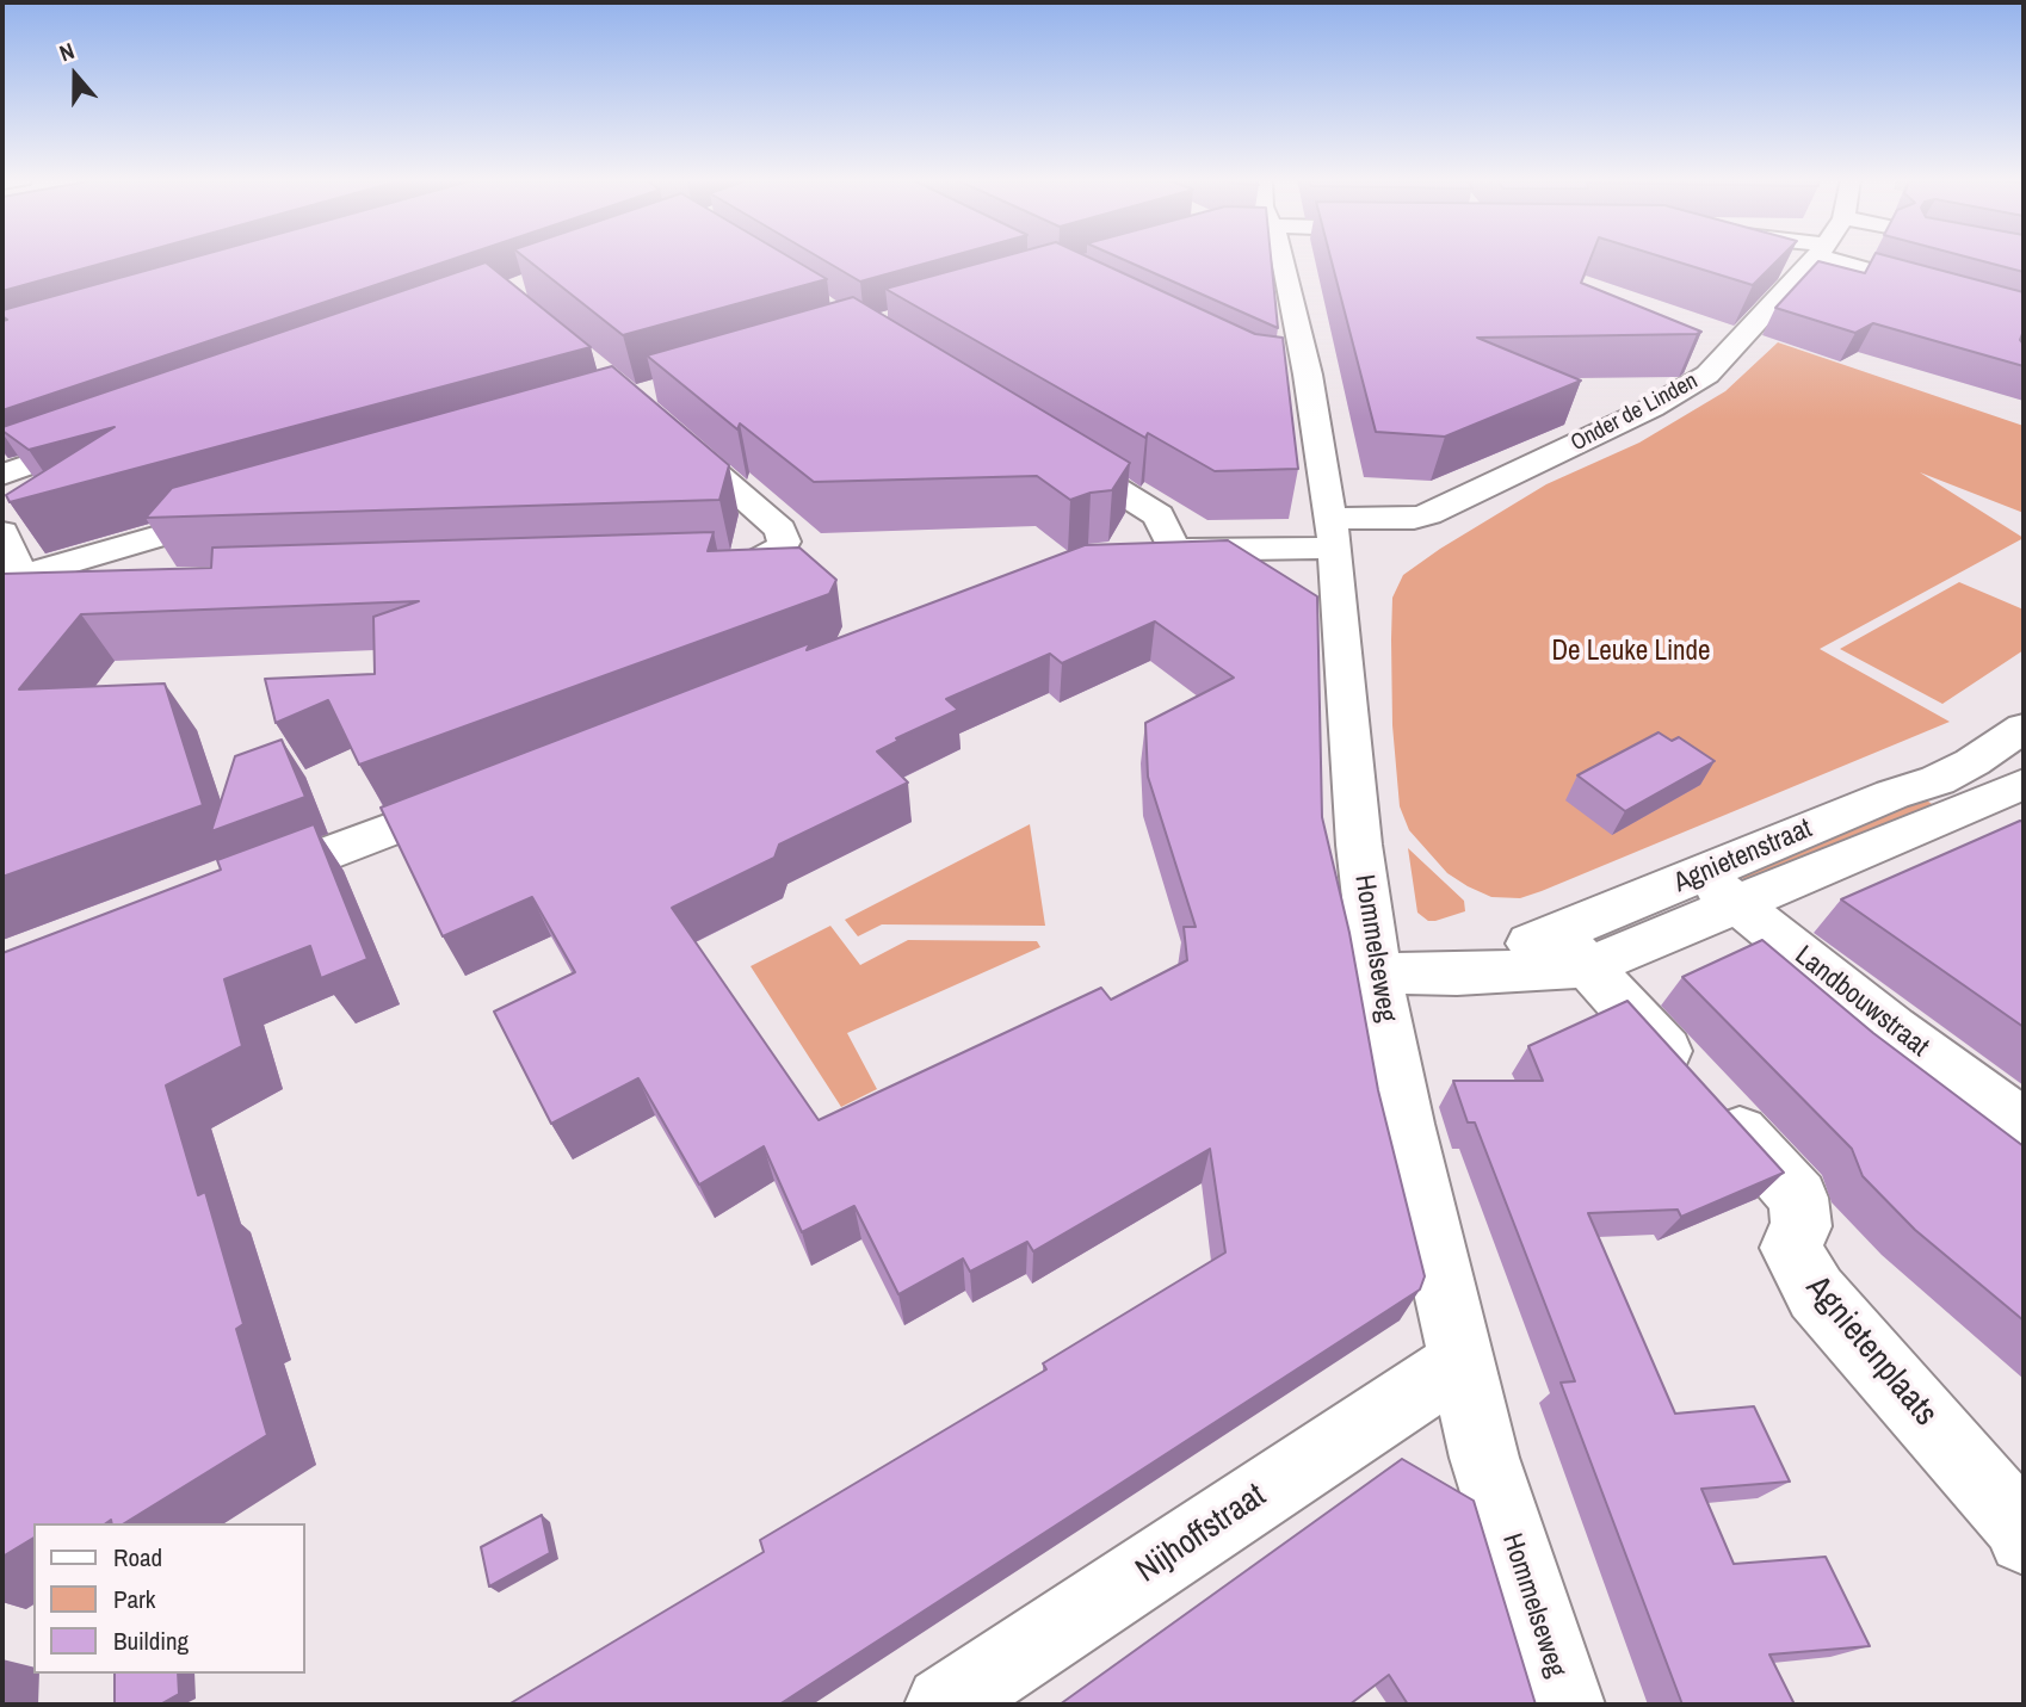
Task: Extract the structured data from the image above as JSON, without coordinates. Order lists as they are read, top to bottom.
{
  "streets": {
    "street": [
      "Onder de Linden",
      "Agnietenstraat",
      "Hommelseweg",
      "Landbouwstraat",
      "Agnietenplaats",
      "Nijhoffstraat"
    ]
  },
  "crossings": [
    ["Onder de Linden", "Hommelseweg"],
    ["Agnietenstraat", "Hommelseweg"],
    ["Agnietenstraat", "Landbouwstraat"],
    ["Agnietenstraat", "Agnietenplaats"],
    ["Hommelseweg", "Nijhoffstraat"]
  ],
  "parks": ["De Leuke Linde"],
  "legend": ["Road", "Park", "Building"],
  "north": "top"
}
